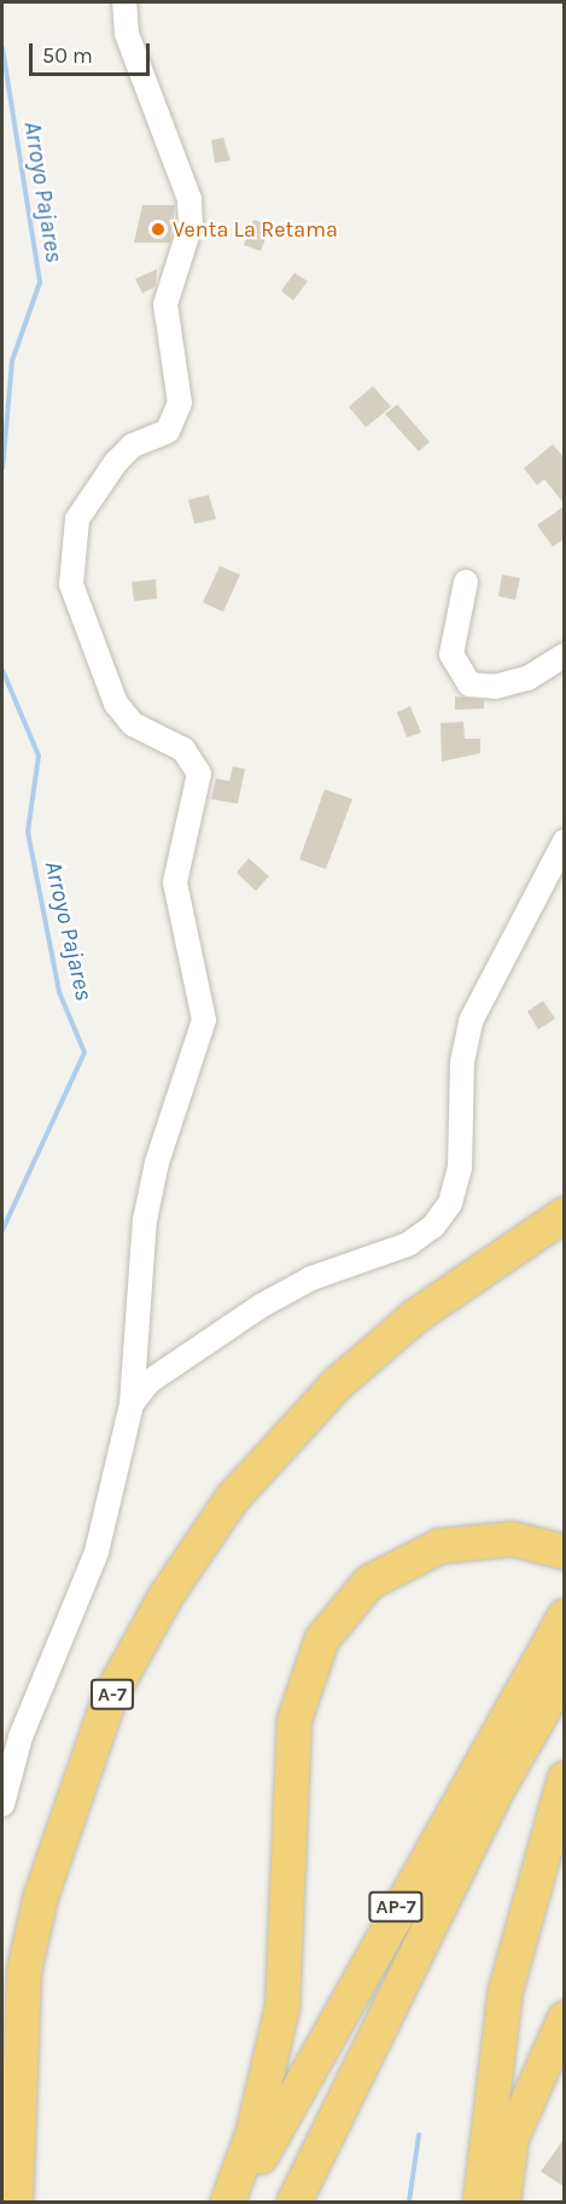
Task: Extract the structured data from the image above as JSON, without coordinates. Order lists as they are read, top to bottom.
{
  "streets": {
    "highway": ["A-7", "AP-7"]
  },
  "water": ["Arroyo Pajares"],
  "places": ["Venta La Retama"],
  "scale_bar": "50 m"
}
